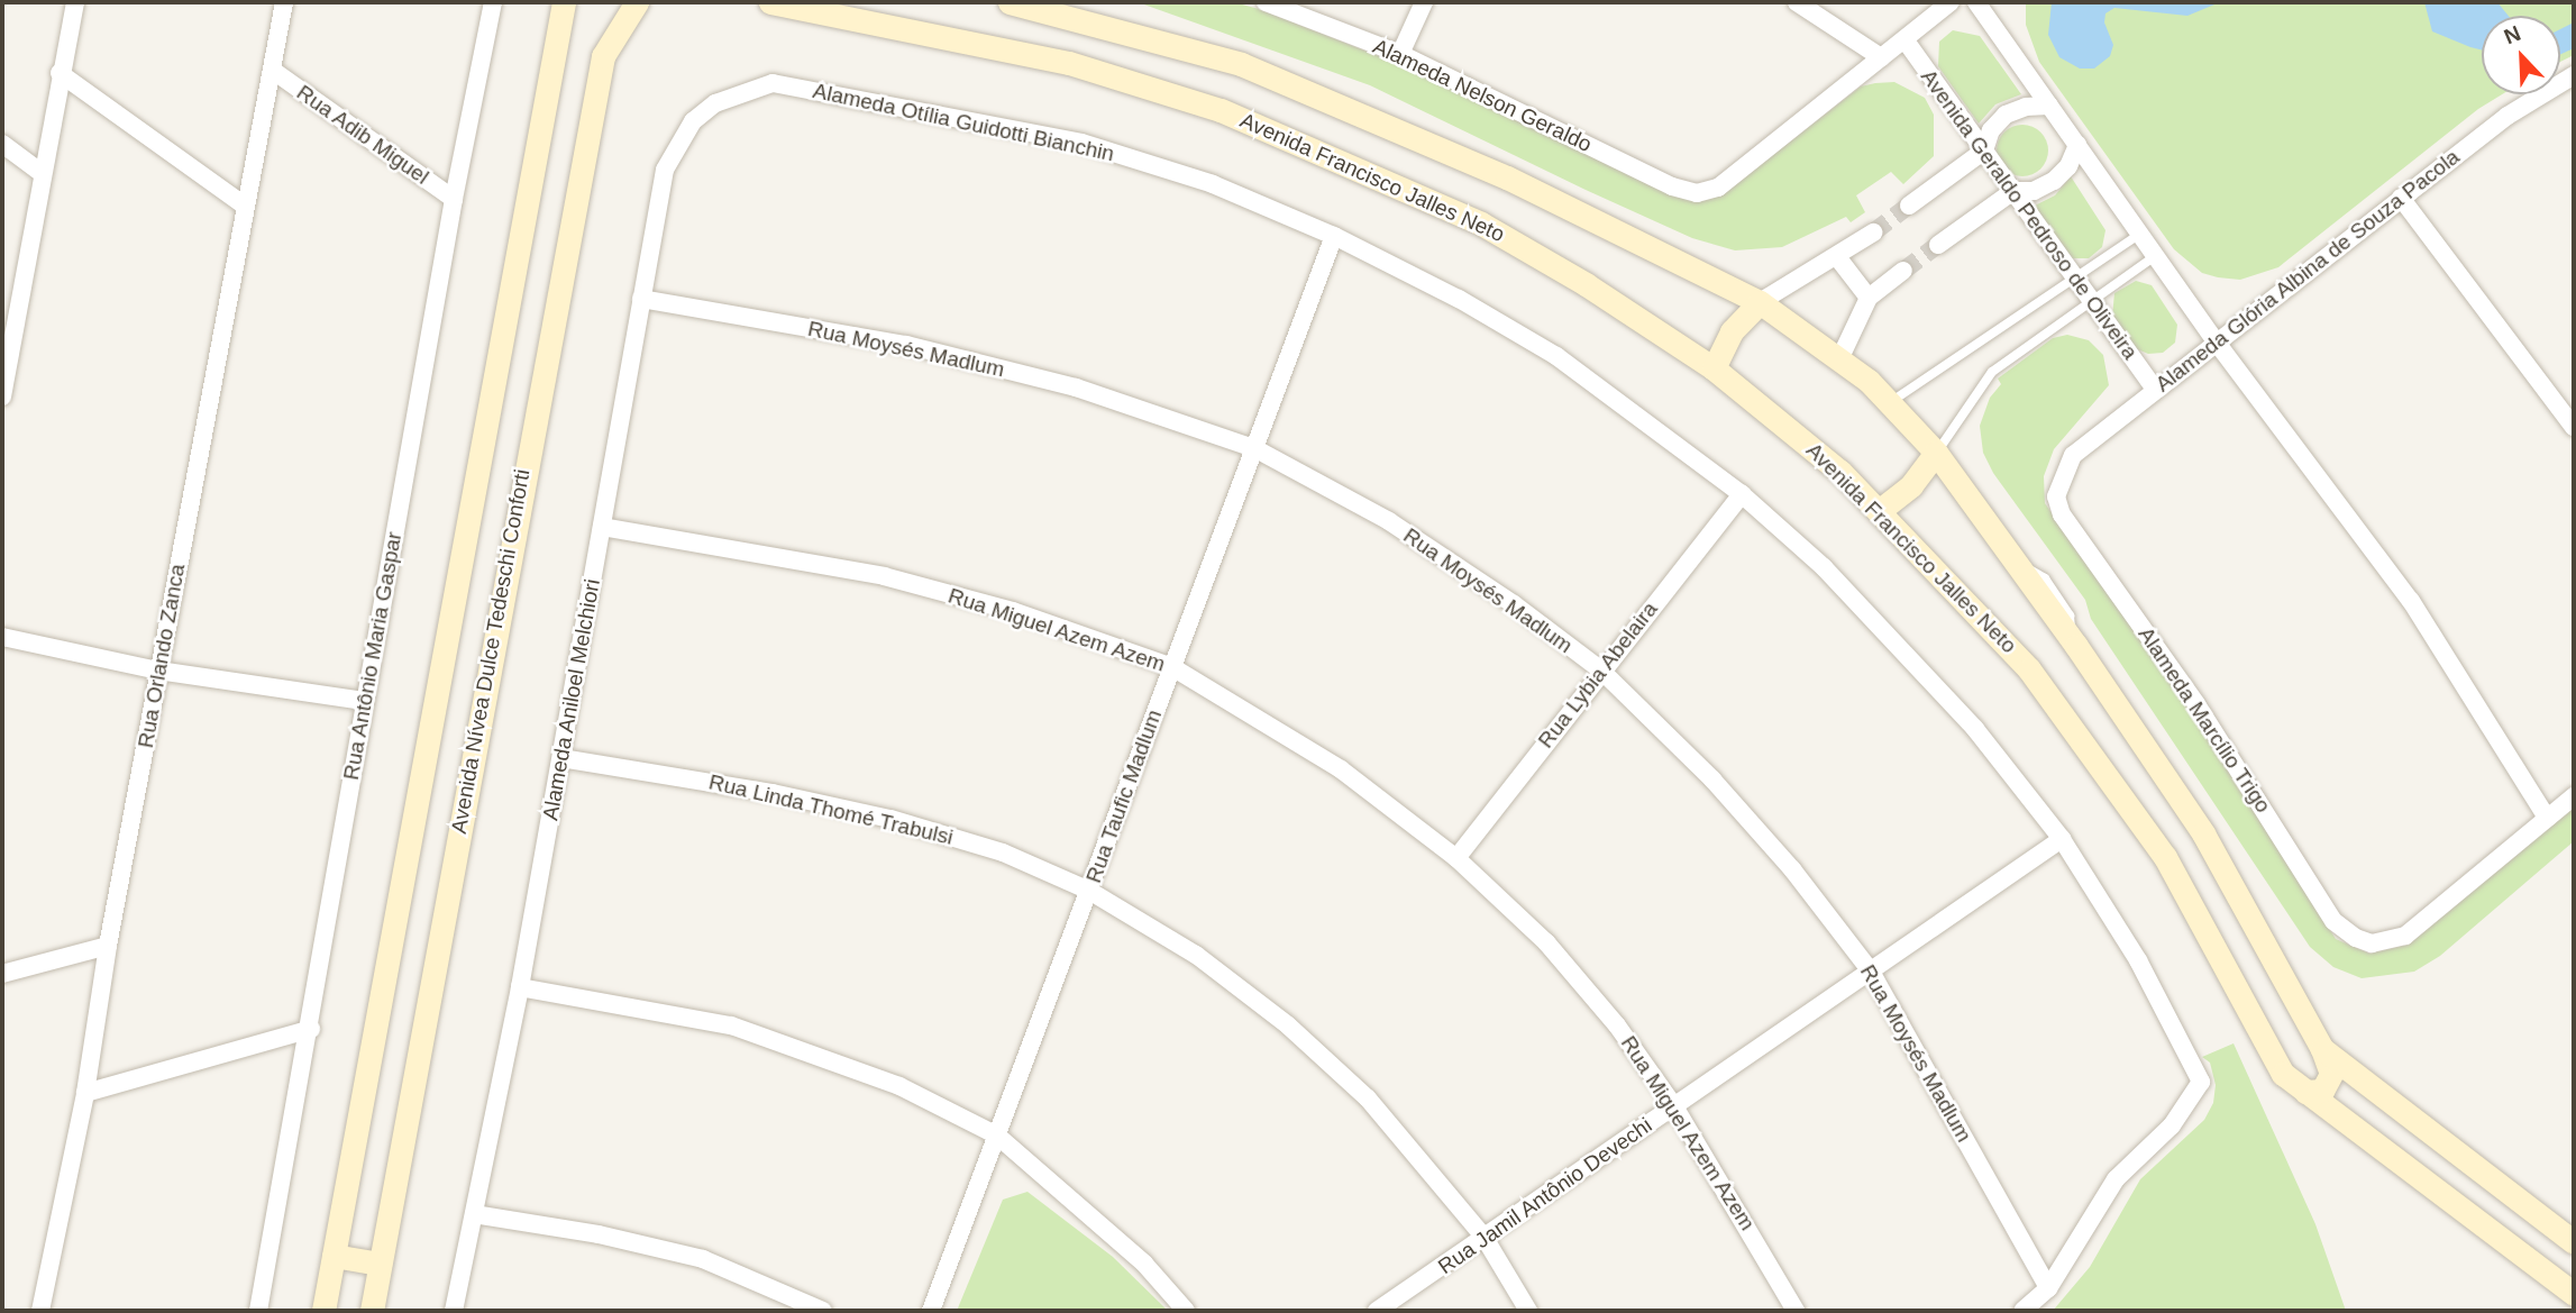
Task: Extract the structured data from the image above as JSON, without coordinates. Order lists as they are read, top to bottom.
{
  "streets": {
    "street": [
      "Alameda Nelson Geraldo",
      "Alameda Otília Guidotti Bianchin",
      "Rua Adib Miguel",
      "Avenida Francisco Jalles Neto",
      "Avenida Geraldo Pedroso de Oliveira",
      "Alameda Glória Albina de Souza Pacola",
      "Rua Moysés Madlum",
      "Rua Miguel Azem Azem",
      "Avenida Nívea Dulce Tedeschi Conforti",
      "Rua Orlando Zanca",
      "Rua Antônio Maria Gaspar",
      "Rua Lybia Abelaira",
      "Alameda Aniloel Melchiori",
      "Alameda Marcílio Trigo",
      "Rua Taufic Madlum",
      "Rua Linda Thomé Trabulsi",
      "Rua Jamil Antônio Devechi"
    ]
  },
  "crossings": [
    ["Alameda Otília Guidotti Bianchin", "Rua Moysés Madlum"],
    ["Alameda Otília Guidotti Bianchin", "Rua Lybia Abelaira"],
    ["Alameda Otília Guidotti Bianchin", "Alameda Aniloel Melchiori"],
    ["Alameda Otília Guidotti Bianchin", "Rua Taufic Madlum"],
    ["Alameda Otília Guidotti Bianchin", "Rua Jamil Antônio Devechi"],
    ["Rua Adib Miguel", "Rua Orlando Zanca"],
    ["Rua Adib Miguel", "Rua Antônio Maria Gaspar"],
    ["Avenida Geraldo Pedroso de Oliveira", "Alameda Glória Albina de Souza Pacola"],
    ["Alameda Glória Albina de Souza Pacola", "Alameda Marcílio Trigo"],
    ["Rua Moysés Madlum", "Rua Lybia Abelaira"],
    ["Rua Moysés Madlum", "Alameda Aniloel Melchiori"],
    ["Rua Moysés Madlum", "Rua Taufic Madlum"],
    ["Rua Moysés Madlum", "Rua Jamil Antônio Devechi"],
    ["Rua Miguel Azem Azem", "Rua Lybia Abelaira"],
    ["Rua Miguel Azem Azem", "Alameda Aniloel Melchiori"],
    ["Rua Miguel Azem Azem", "Rua Taufic Madlum"],
    ["Rua Miguel Azem Azem", "Rua Jamil Antônio Devechi"],
    ["Alameda Aniloel Melchiori", "Rua Linda Thomé Trabulsi"],
    ["Rua Taufic Madlum", "Rua Linda Thomé Trabulsi"],
    ["Rua Linda Thomé Trabulsi", "Rua Jamil Antônio Devechi"]
  ],
  "north": "top left"
}
